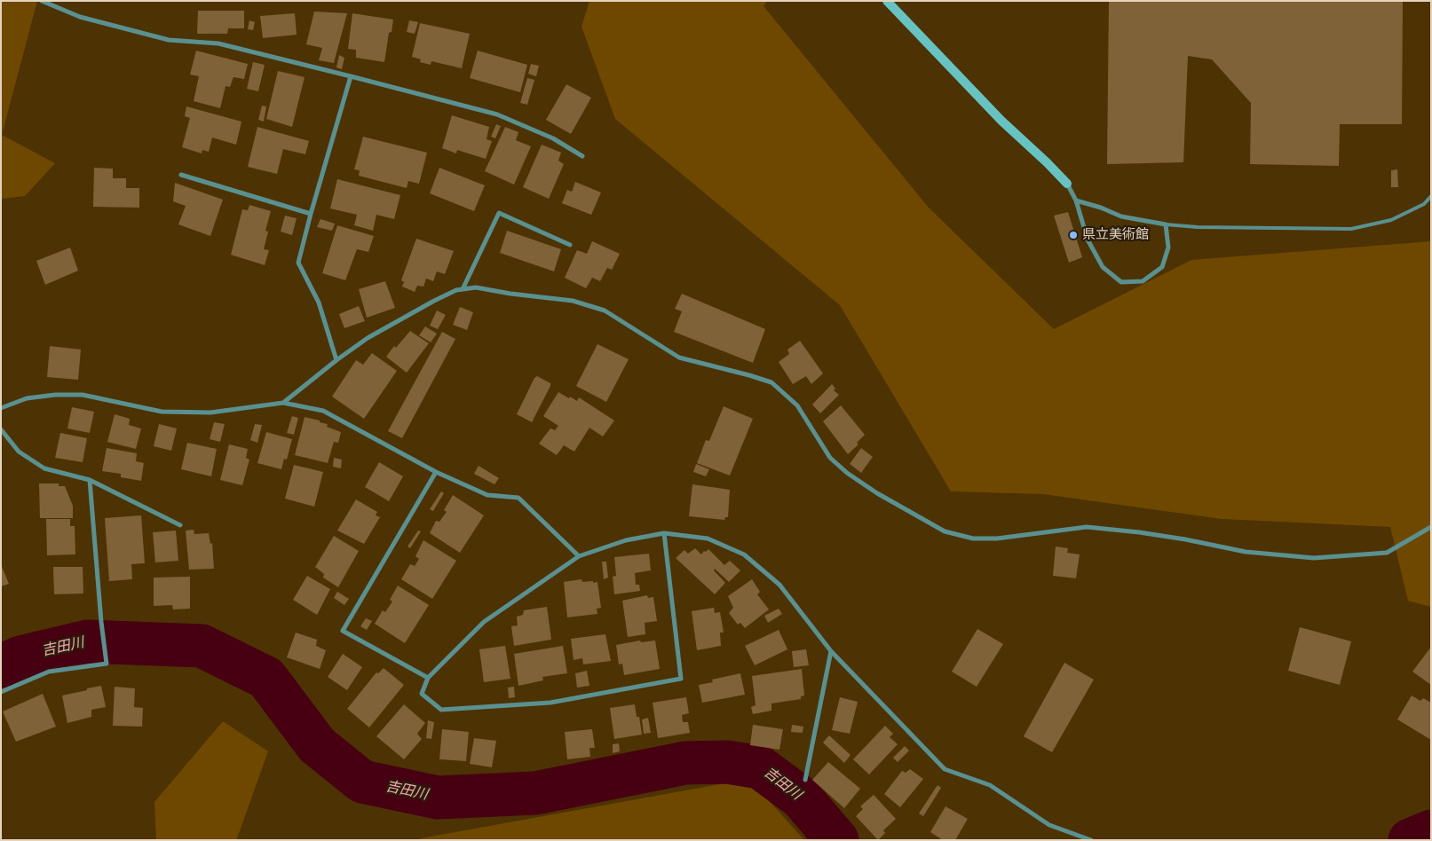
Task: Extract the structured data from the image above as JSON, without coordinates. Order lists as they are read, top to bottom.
{
  "water": ["吉田川"],
  "places": ["県立美術館"]
}
